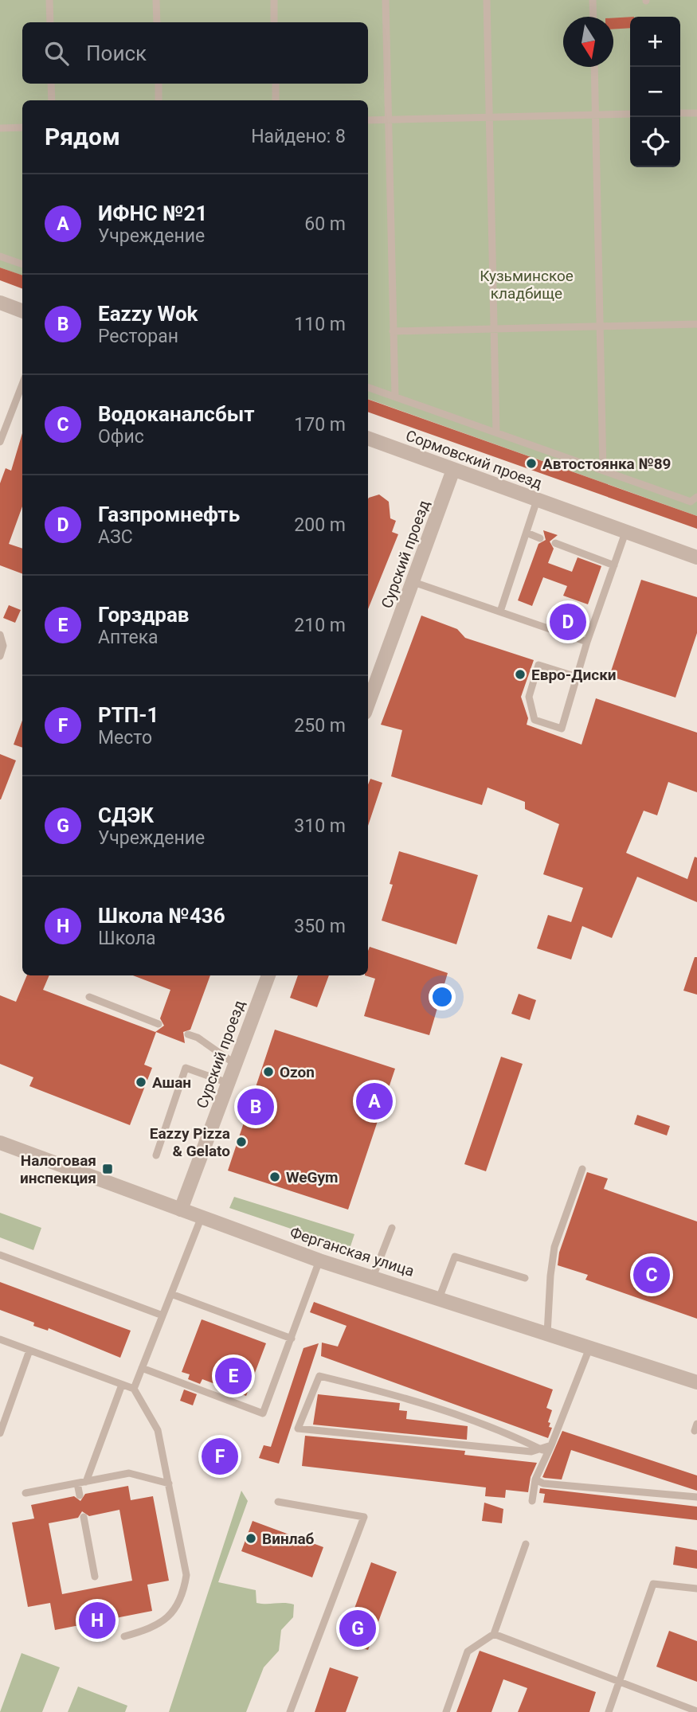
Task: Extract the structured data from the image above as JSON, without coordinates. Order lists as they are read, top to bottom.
{
  "streets": {
    "street": ["Сормовский проезд", "Сурский проезд", "Ферганская улица"]
  },
  "crossings": [
    ["Сормовский проезд", "Сурский проезд"],
    ["Сурский проезд", "Ферганская улица"]
  ],
  "parks": ["Кузьминское кладбище"],
  "places": {
    "other": [
      "Автостоянка №89",
      "Евро-Диски",
      "Ozon",
      "Ашан",
      "Eazzy Pizza & Gelato",
      "WeGym",
      "Винлаб"
    ],
    "transit": ["Налоговая инспекция"]
  },
  "north": "bottom",
  "page": {
    "map_buttons": ["+", "−"],
    "search": "Поиск",
    "heading": ["Рядом", "Найдено: 8"],
    "list": [
      {
        "mark": "A",
        "name": "ИФНС №21",
        "note": "Учреждение",
        "value": "60 m"
      },
      {
        "mark": "B",
        "name": "Eazzy Wok",
        "note": "Ресторан",
        "value": "110 m"
      },
      {
        "mark": "C",
        "name": "Водоканалсбыт",
        "note": "Офис",
        "value": "170 m"
      },
      {
        "mark": "D",
        "name": "Газпромнефть",
        "note": "АЗС",
        "value": "200 m"
      },
      {
        "mark": "E",
        "name": "Горздрав",
        "note": "Аптека",
        "value": "210 m"
      },
      {
        "mark": "F",
        "name": "РТП-1",
        "note": "Место",
        "value": "250 m"
      },
      {
        "mark": "G",
        "name": "СДЭК",
        "note": "Учреждение",
        "value": "310 m"
      },
      {
        "mark": "H",
        "name": "Школа №436",
        "note": "Школа",
        "value": "350 m"
      }
    ],
    "pins": [
      "D",
      "A",
      "B",
      "C",
      "E",
      "F",
      "H",
      "G"
    ]
  }
}
